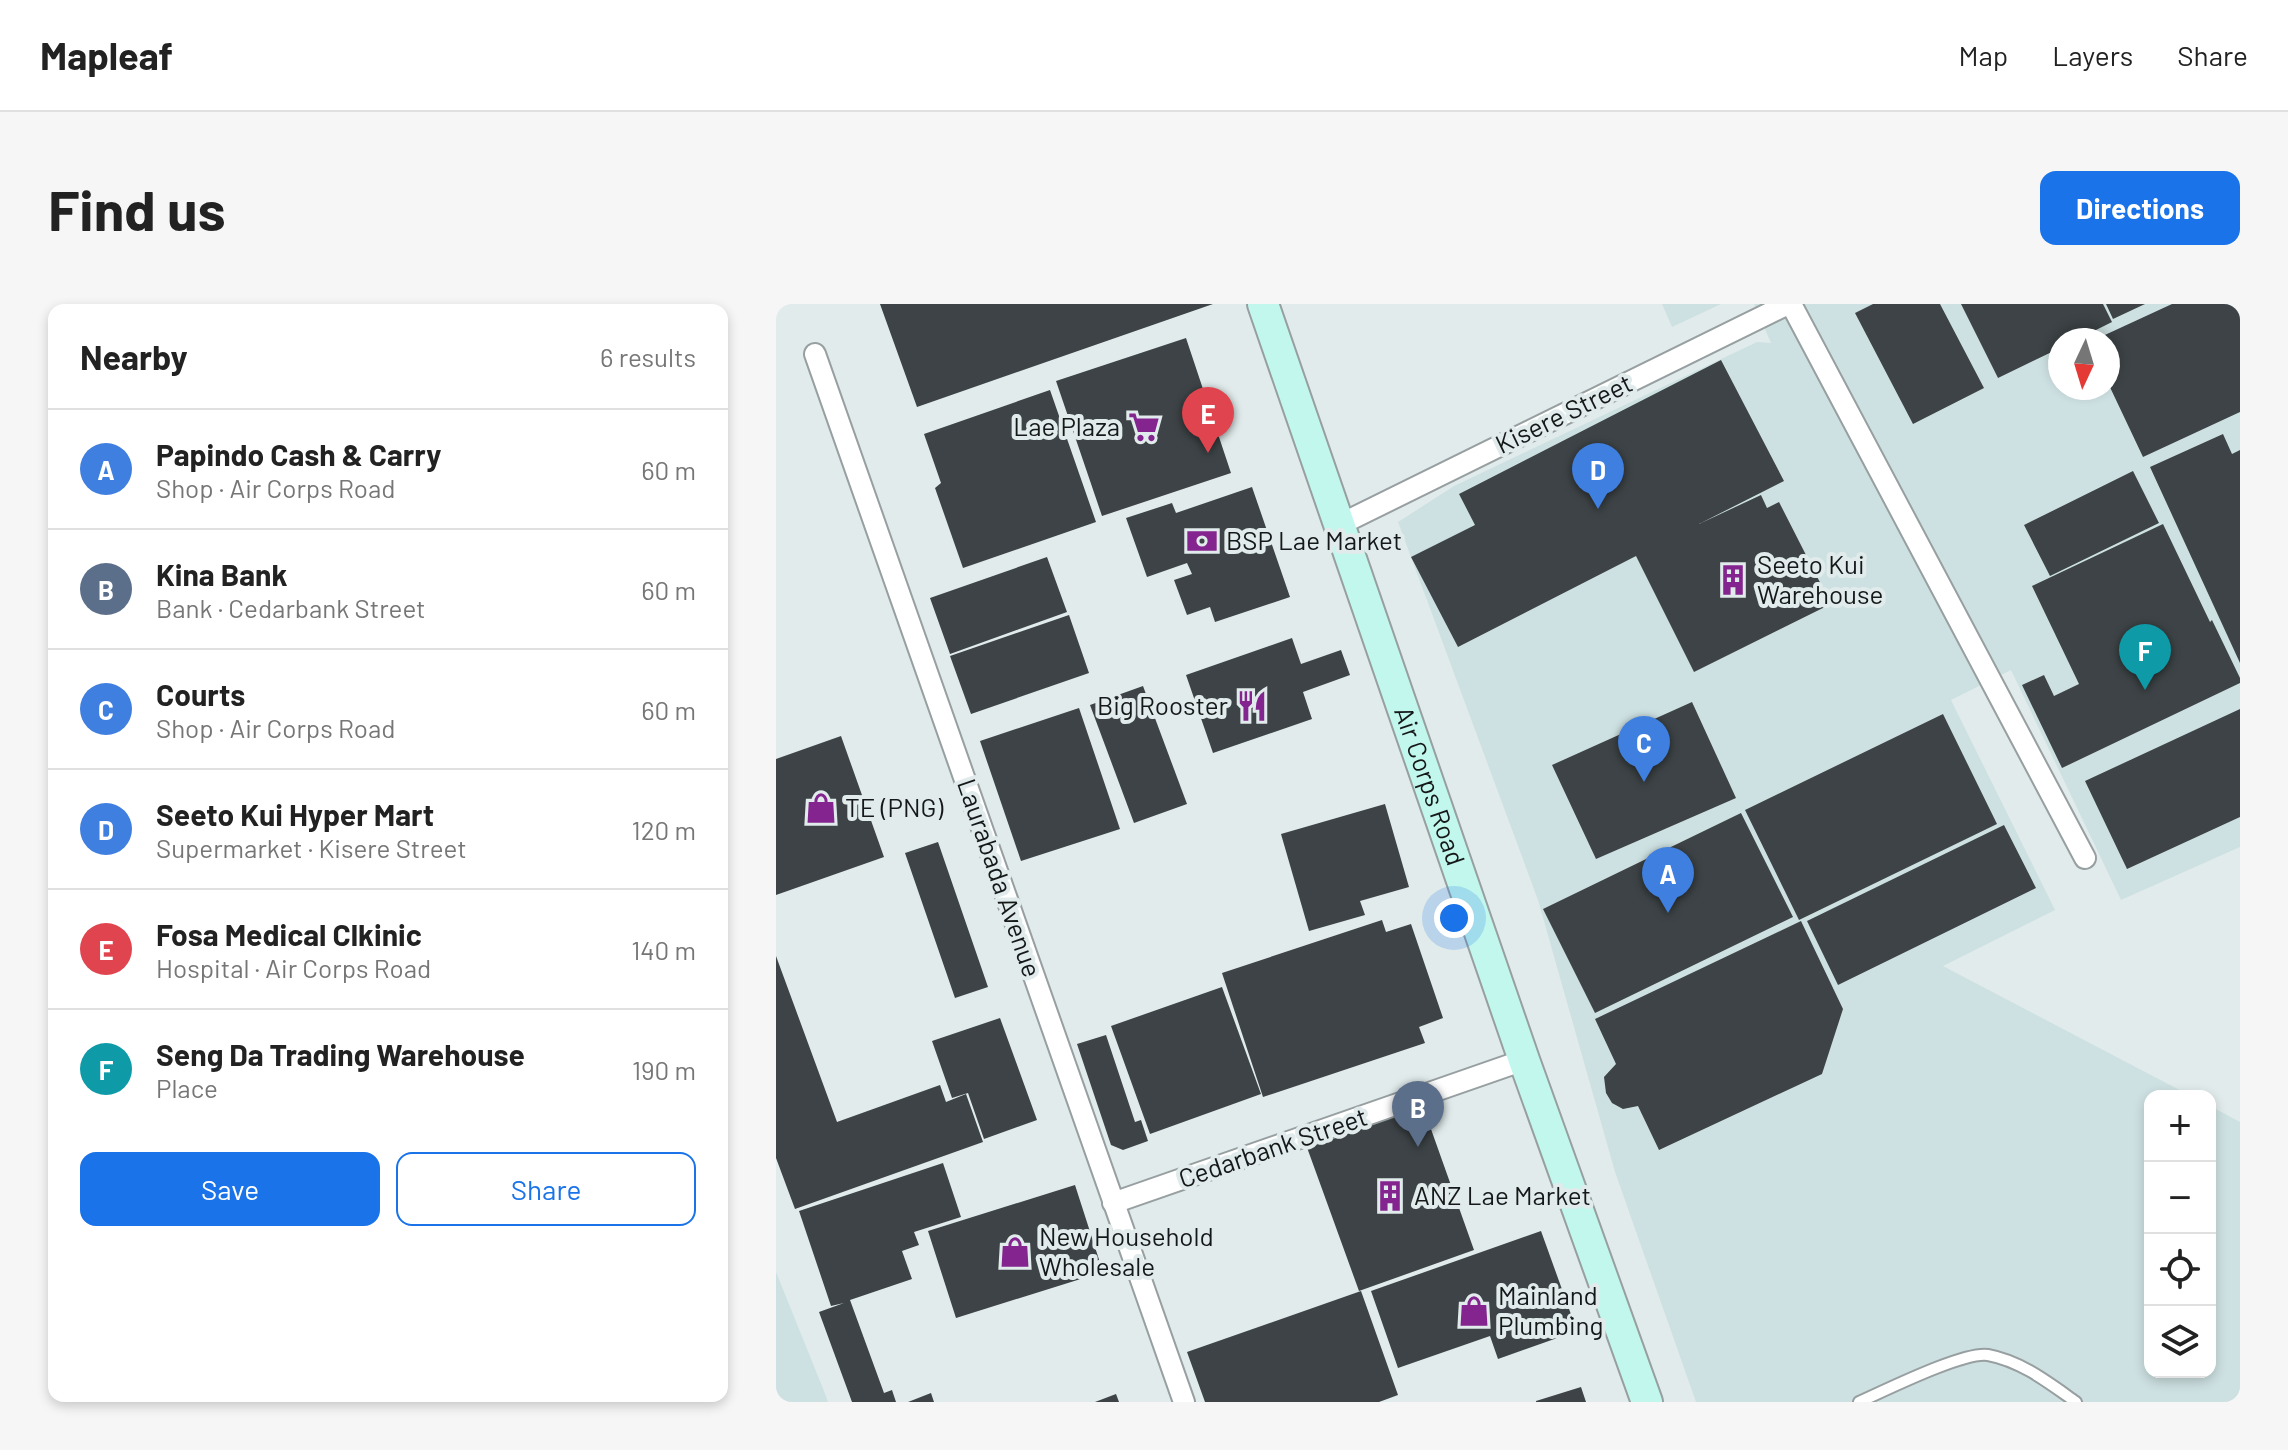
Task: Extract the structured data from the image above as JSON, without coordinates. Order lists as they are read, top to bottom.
{
  "streets": {
    "street": [
      "Kisere Street",
      "Air Corps Road",
      "Laurabada Avenue",
      "Cedarbank Street"
    ]
  },
  "crossings": [
    ["Kisere Street", "Air Corps Road"],
    ["Air Corps Road", "Cedarbank Street"],
    ["Laurabada Avenue", "Cedarbank Street"]
  ],
  "places": {
    "supermarket": ["Lae Plaza"],
    "bank": ["BSP Lae Market"],
    "building": ["Seeto Kui Warehouse", "ANZ Lae Market"],
    "restaurant": ["Big Rooster"],
    "shop": ["TE (PNG)", "New Household Wholesale", "Mainland Plumbing"]
  },
  "north": "bottom",
  "page": {
    "header": "Mapleaf",
    "nav": ["Map", "Layers", "Share"],
    "buttons": [
      "Directions",
      ["Save", "Share"]
    ],
    "title": "Find us",
    "heading": ["Nearby", "6 results"],
    "pins": [
      "E",
      "D",
      "F",
      "C",
      "A",
      "B"
    ],
    "list": [
      {
        "mark": "A",
        "name": "Papindo Cash & Carry",
        "note": "Shop · Air Corps Road",
        "value": "60 m"
      },
      {
        "mark": "B",
        "name": "Kina Bank",
        "note": "Bank · Cedarbank Street",
        "value": "60 m"
      },
      {
        "mark": "C",
        "name": "Courts",
        "note": "Shop · Air Corps Road",
        "value": "60 m"
      },
      {
        "mark": "D",
        "name": "Seeto Kui Hyper Mart",
        "note": "Supermarket · Kisere Street",
        "value": "120 m"
      },
      {
        "mark": "E",
        "name": "Fosa Medical Clkinic",
        "note": "Hospital · Air Corps Road",
        "value": "140 m"
      },
      {
        "mark": "F",
        "name": "Seng Da Trading Warehouse",
        "note": "Place",
        "value": "190 m"
      }
    ],
    "map_buttons": ["+", "−"]
  }
}
